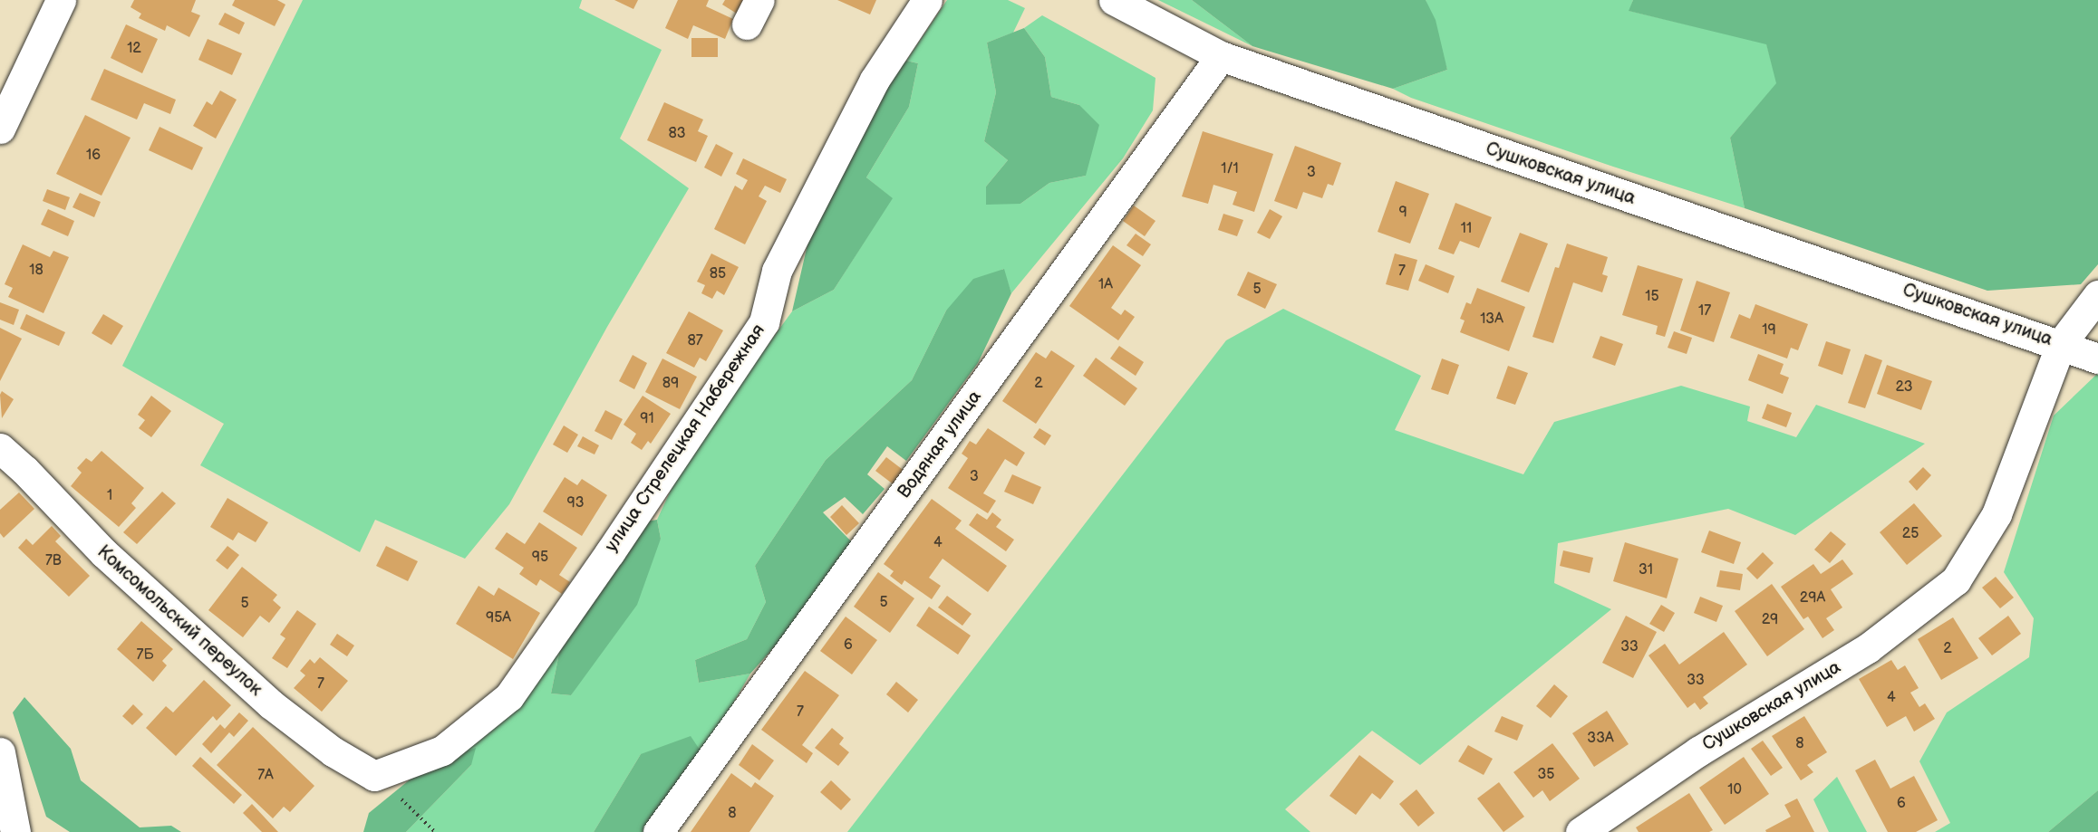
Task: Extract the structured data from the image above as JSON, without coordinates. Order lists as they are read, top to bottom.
{
  "streets": {
    "street": [
      "Сушковская улица",
      "улица Стрелецкая Набережная",
      "Водяная улица",
      "Комсомольский переулок"
    ]
  },
  "crossings": [
    ["Сушковская улица", "Водяная улица"],
    ["улица Стрелецкая Набережная", "Комсомольский переулок"]
  ],
  "house_numbers": [
    "12",
    "83",
    "16",
    "1/1",
    "3",
    "9",
    "11",
    "18",
    "7",
    "85",
    "1А",
    "5",
    "15",
    "17",
    "13А",
    "19",
    "87",
    "89",
    "2",
    "23",
    "91",
    "3",
    "1",
    "93",
    "25",
    "4",
    "95",
    "7В",
    "31",
    "29А",
    "5",
    "5",
    "95А",
    "29",
    "6",
    "33",
    "2",
    "7Б",
    "33",
    "7",
    "4",
    "7",
    "33А",
    "8",
    "35",
    "7А",
    "10",
    "6",
    "8"
  ]
}
